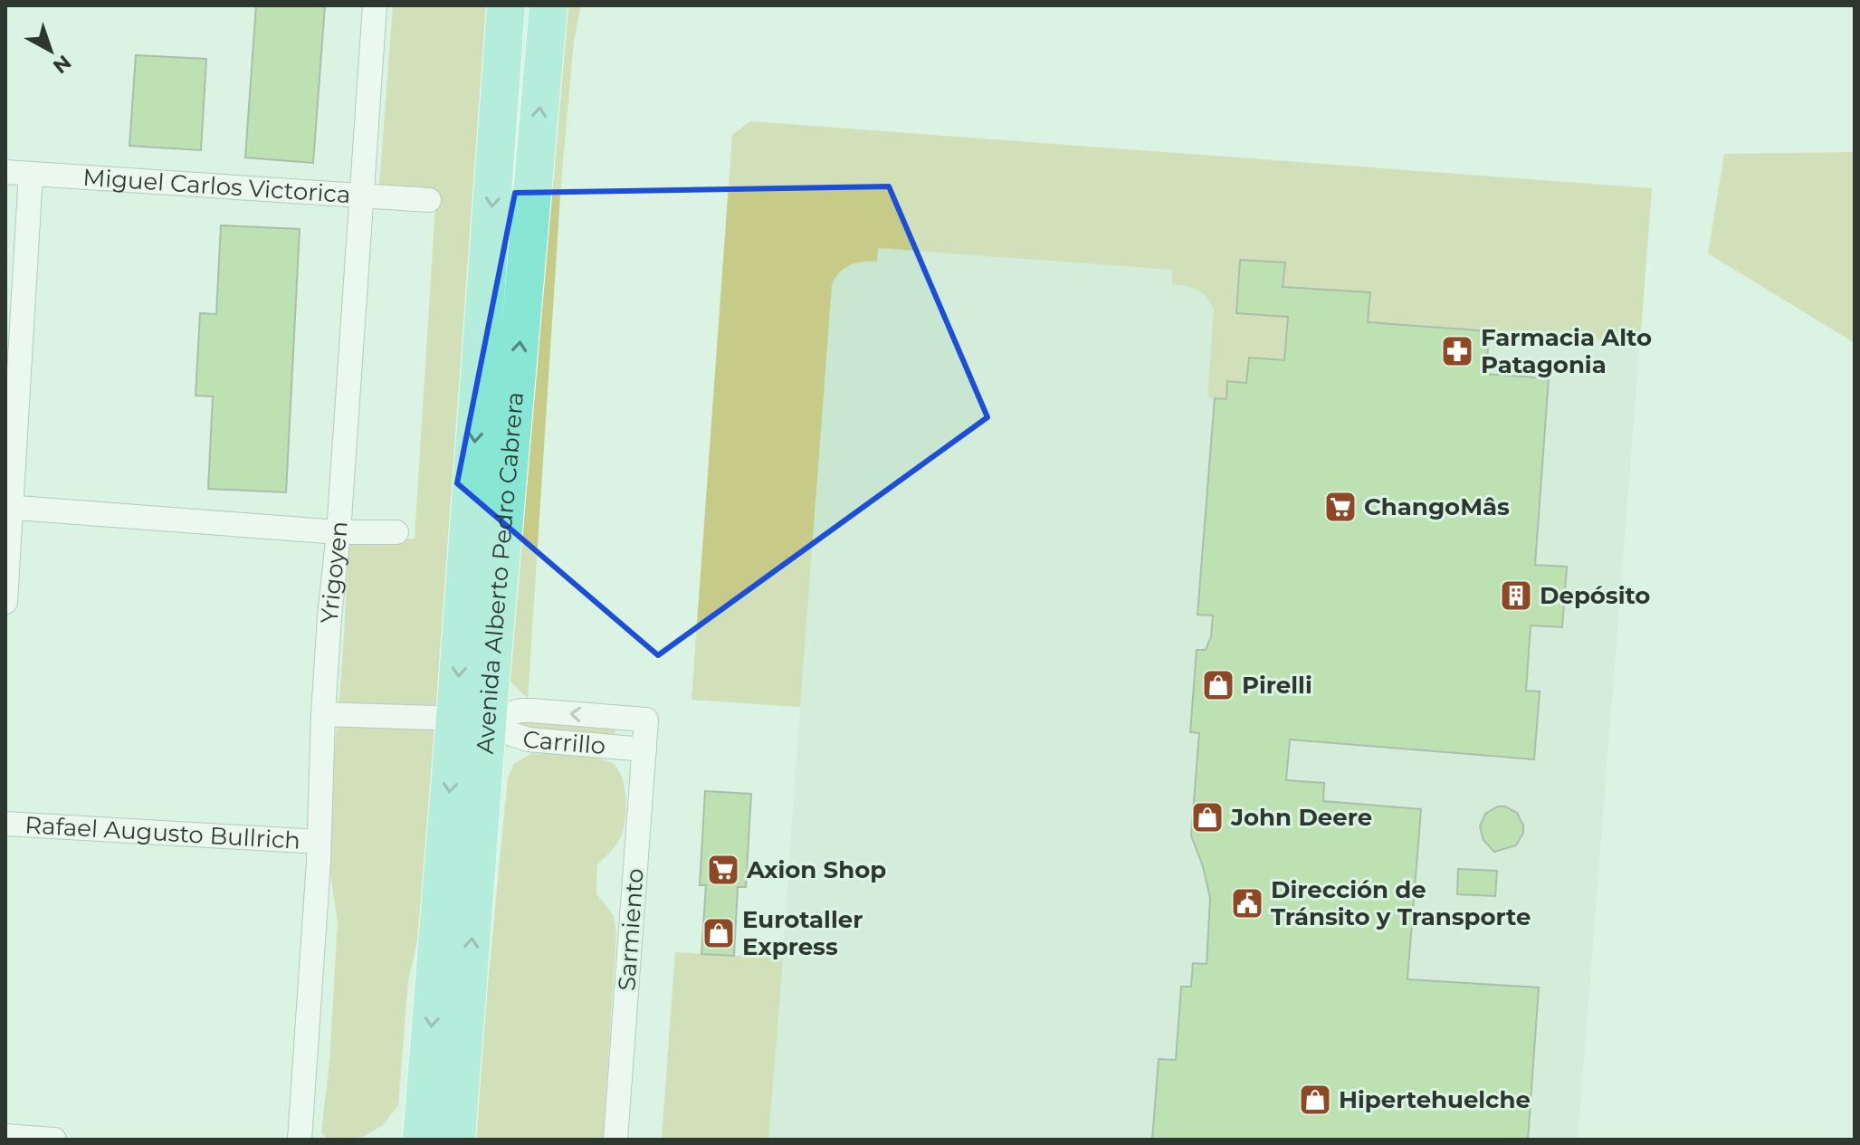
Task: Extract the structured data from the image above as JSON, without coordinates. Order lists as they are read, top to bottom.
{
  "streets": {
    "main road": ["Avenida Alberto Pedro Cabrera"],
    "street": [
      "Miguel Carlos Victorica",
      "Yrigoyen",
      "Carrillo",
      "Rafael Augusto Bullrich",
      "Sarmiento"
    ]
  },
  "crossings": [
    ["Miguel Carlos Victorica", "Yrigoyen"],
    ["Yrigoyen", "Rafael Augusto Bullrich"],
    ["Avenida Alberto Pedro Cabrera", "Carrillo"],
    ["Carrillo", "Sarmiento"]
  ],
  "places": {
    "pharmacy": ["Farmacia Alto Patagonia"],
    "supermarket": ["ChangoMâs", "Axion Shop"],
    "building": ["Depósito"],
    "shop": [
      "Pirelli",
      "John Deere",
      "Eurotaller Express",
      "Hipertehuelche"
    ],
    "public building": ["Dirección de Tránsito y Transporte"]
  },
  "north": "bottom right"
}
